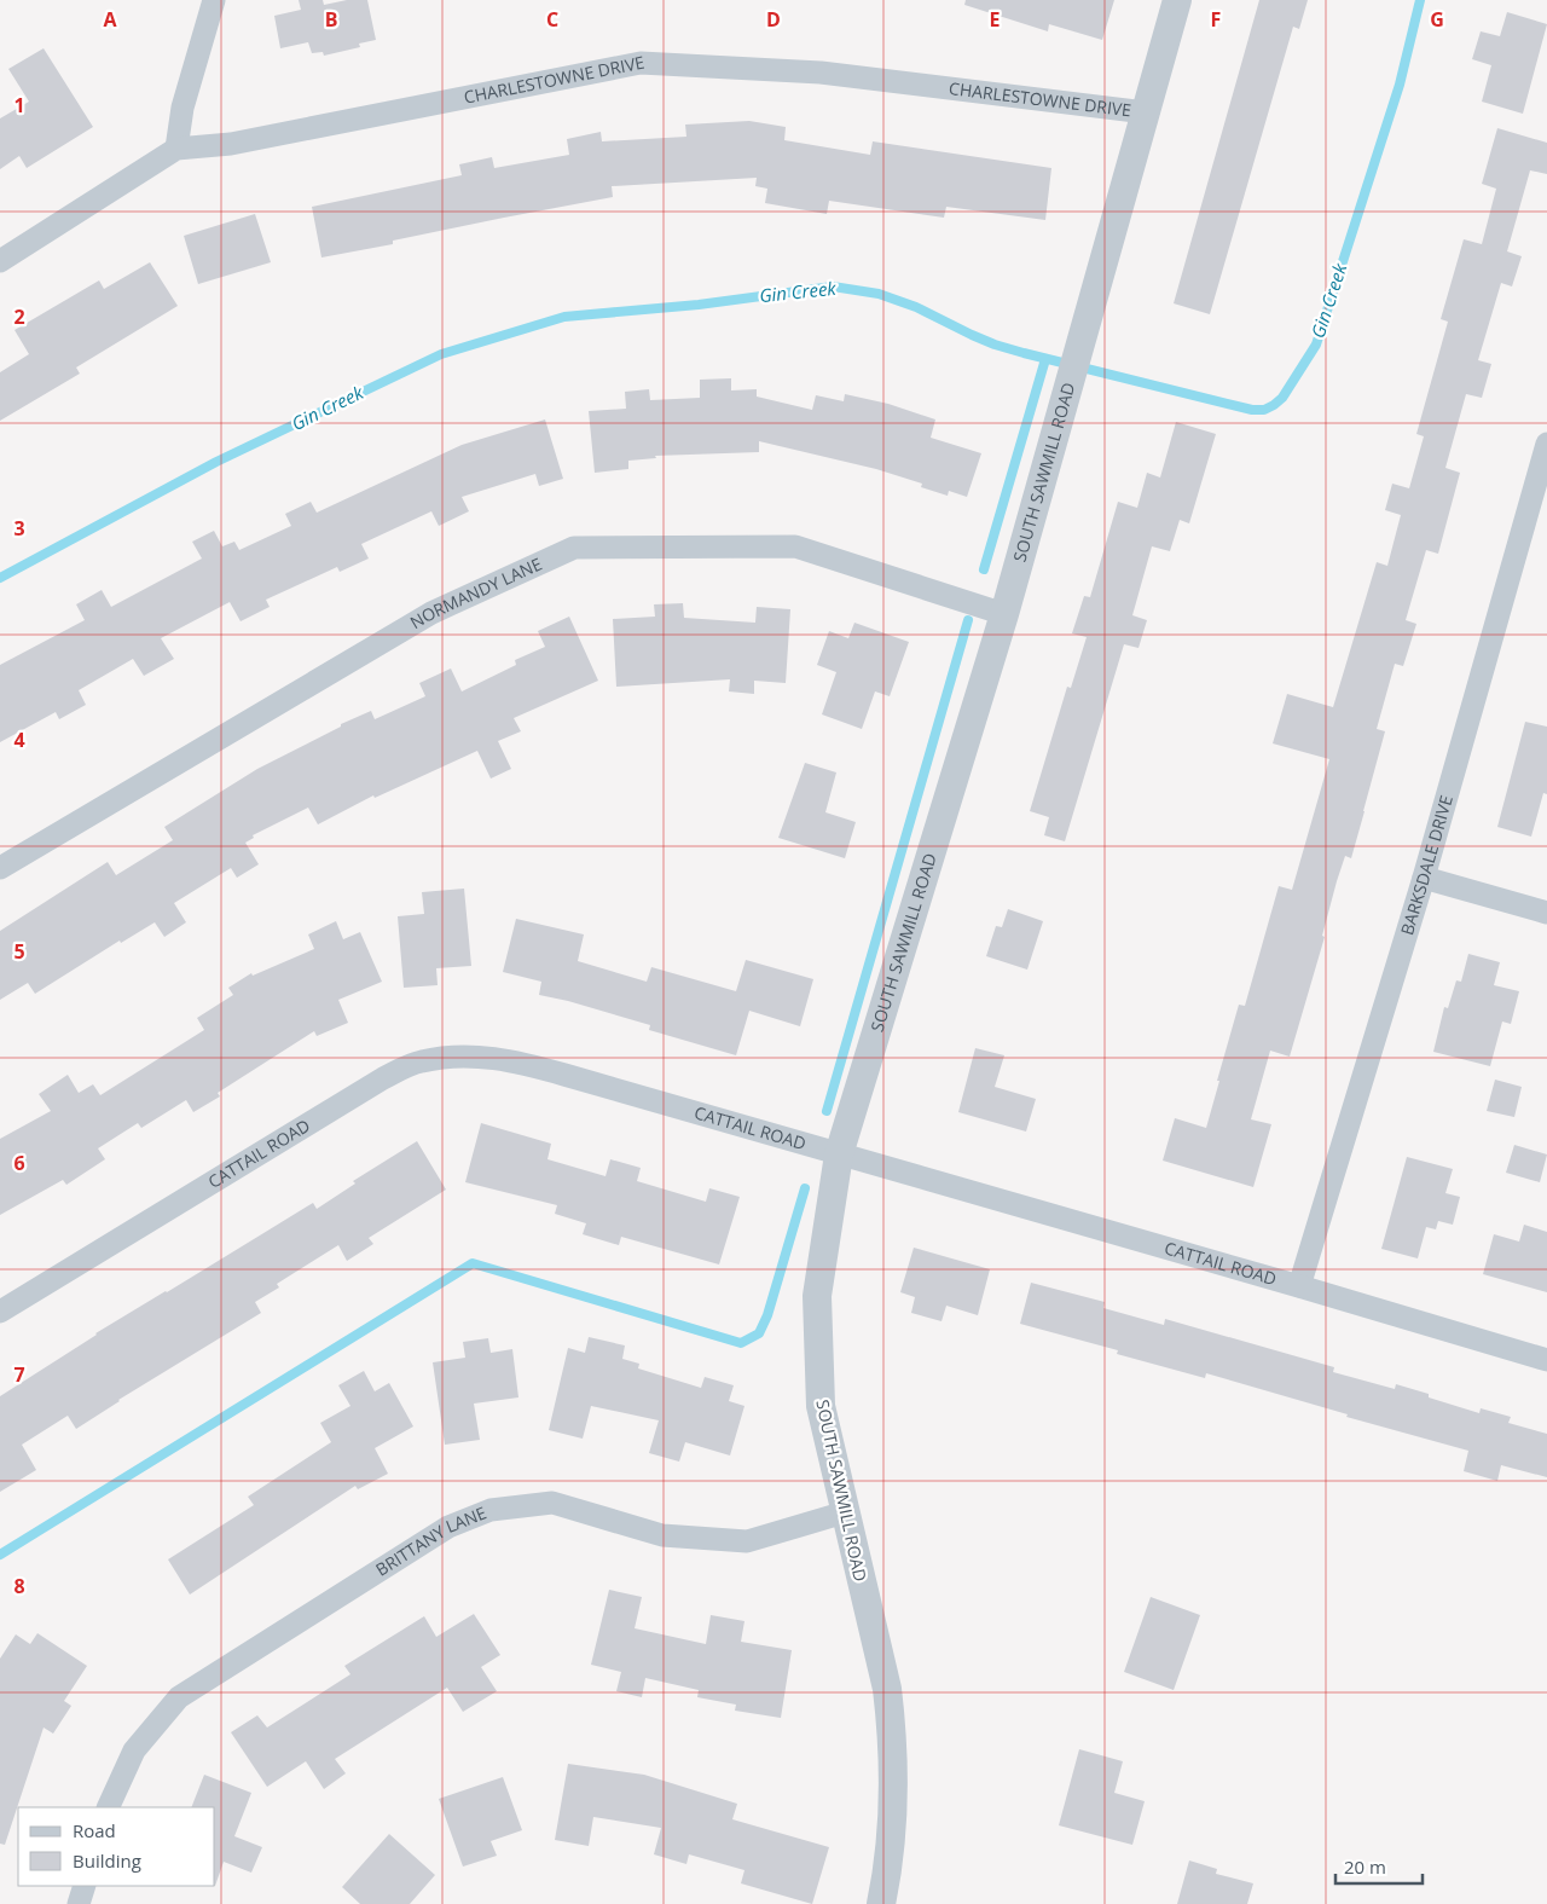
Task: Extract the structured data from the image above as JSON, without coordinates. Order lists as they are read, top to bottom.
{
  "streets": {
    "street": [
      "CHARLESTOWNE DRIVE",
      "SOUTH SAWMILL ROAD",
      "NORMANDY LANE",
      "BARKSDALE DRIVE",
      "CATTAIL ROAD",
      "BRITTANY LANE"
    ]
  },
  "crossings": [
    ["CHARLESTOWNE DRIVE", "SOUTH SAWMILL ROAD"],
    ["SOUTH SAWMILL ROAD", "NORMANDY LANE"],
    ["SOUTH SAWMILL ROAD", "CATTAIL ROAD"],
    ["SOUTH SAWMILL ROAD", "BRITTANY LANE"],
    ["BARKSDALE DRIVE", "CATTAIL ROAD"]
  ],
  "water": ["Gin Creek"],
  "legend": ["Road", "Building"],
  "scale_bar": "20 m",
  "grid": {
    "columns": [
      "A",
      "B",
      "C",
      "D",
      "E",
      "F",
      "G"
    ],
    "rows": [
      "1",
      "2",
      "3",
      "4",
      "5",
      "6",
      "7",
      "8"
    ]
  }
}
